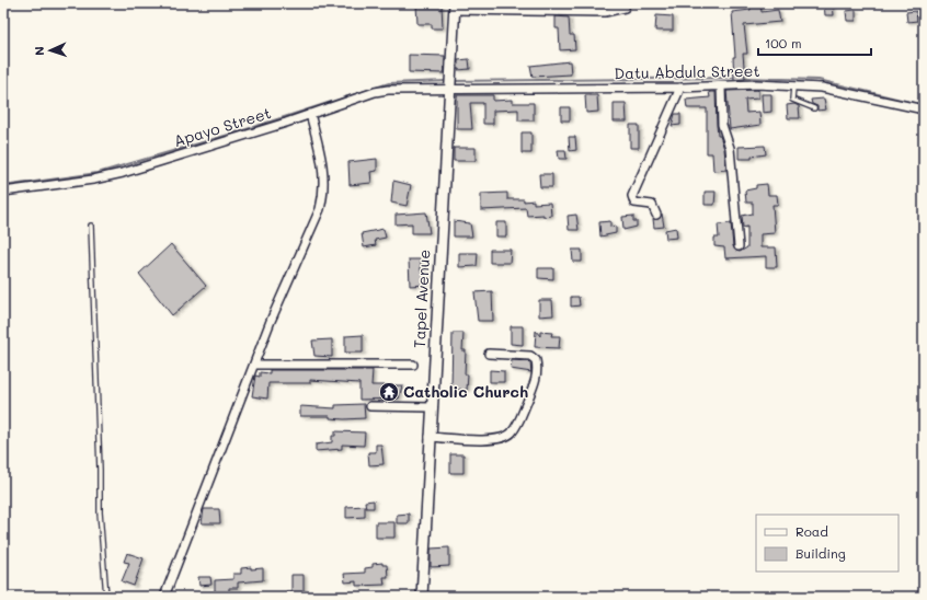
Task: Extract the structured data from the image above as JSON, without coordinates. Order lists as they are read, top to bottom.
{
  "streets": {
    "street": ["Datu Abdula Street", "Apayo Street", "Tapel Avenue"]
  },
  "crossings": [
    ["Datu Abdula Street", "Apayo Street"],
    ["Datu Abdula Street", "Tapel Avenue"],
    ["Apayo Street", "Tapel Avenue"]
  ],
  "places": {
    "temple": ["Catholic Church"]
  },
  "legend": ["Road", "Building"],
  "scale_bar": "100 m",
  "north": "left"
}
